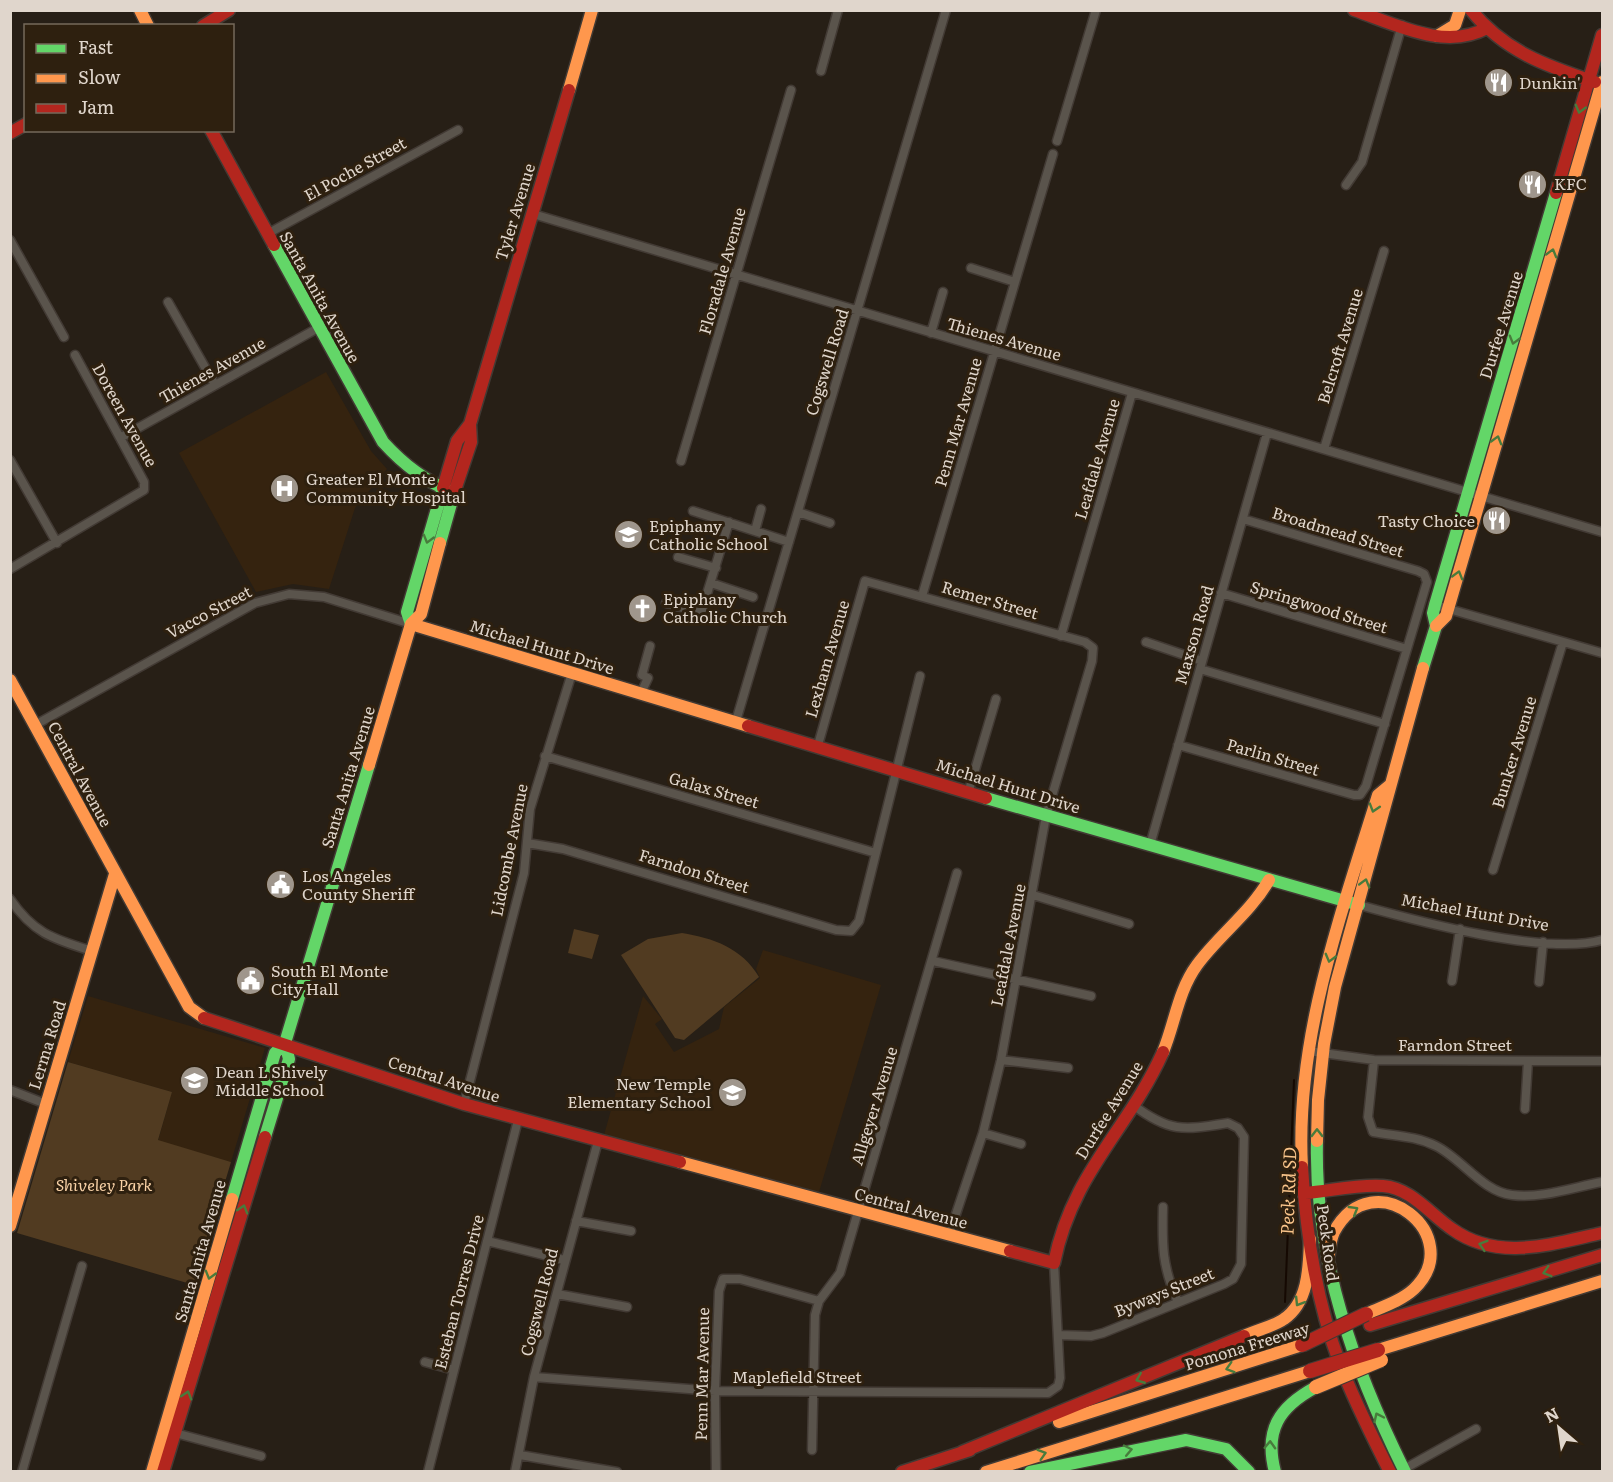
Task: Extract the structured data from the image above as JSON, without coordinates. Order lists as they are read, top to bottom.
{
  "streets": {
    "main road": [
      "Tyler Avenue",
      "Santa Anita Avenue",
      "Durfee Avenue",
      "Michael Hunt Drive",
      "Central Avenue",
      "Lerma Road",
      "Peck Road",
      "Pomona Freeway"
    ],
    "street": [
      "El Poche Street",
      "Floradale Avenue",
      "Thienes Avenue",
      "Belcroft Avenue",
      "Cogswell Road",
      "Doreen Avenue",
      "Penn Mar Avenue",
      "Leafdale Avenue",
      "Broadmead Street",
      "Remer Street",
      "Springwood Street",
      "Vacco Street",
      "Maxson Road",
      "Lexham Avenue",
      "Bunker Avenue",
      "Parlin Street",
      "Galax Street",
      "Lidcombe Avenue",
      "Farndon Street",
      "Allgeyer Avenue",
      "Esteban Torres Drive",
      "Byways Street",
      "Maplefield Street"
    ]
  },
  "crossings": [
    ["El Poche Street", "Santa Anita Avenue"],
    ["Tyler Avenue", "Santa Anita Avenue"],
    ["Tyler Avenue", "Thienes Avenue"],
    ["Floradale Avenue", "Thienes Avenue"],
    ["Santa Anita Avenue", "Thienes Avenue"],
    ["Santa Anita Avenue", "Vacco Street"],
    ["Santa Anita Avenue", "Michael Hunt Drive"],
    ["Santa Anita Avenue", "Central Avenue"],
    ["Durfee Avenue", "Thienes Avenue"],
    ["Durfee Avenue", "Michael Hunt Drive"],
    ["Durfee Avenue", "Central Avenue"],
    ["Durfee Avenue", "Peck Road"],
    ["Durfee Avenue", "Byways Street"],
    ["Durfee Avenue", "Maplefield Street"],
    ["Thienes Avenue", "Belcroft Avenue"],
    ["Thienes Avenue", "Cogswell Road"],
    ["Thienes Avenue", "Doreen Avenue"],
    ["Thienes Avenue", "Penn Mar Avenue"],
    ["Thienes Avenue", "Leafdale Avenue"],
    ["Thienes Avenue", "Maxson Road"],
    ["Cogswell Road", "Michael Hunt Drive"],
    ["Cogswell Road", "Central Avenue"],
    ["Cogswell Road", "Maplefield Street"],
    ["Penn Mar Avenue", "Remer Street"],
    ["Penn Mar Avenue", "Allgeyer Avenue"],
    ["Penn Mar Avenue", "Maplefield Street"],
    ["Leafdale Avenue", "Remer Street"],
    ["Leafdale Avenue", "Michael Hunt Drive"],
    ["Leafdale Avenue", "Central Avenue"],
    ["Broadmead Street", "Springwood Street"],
    ["Broadmead Street", "Maxson Road"],
    ["Remer Street", "Lexham Avenue"],
    ["Springwood Street", "Maxson Road"],
    ["Vacco Street", "Michael Hunt Drive"],
    ["Vacco Street", "Central Avenue"],
    ["Maxson Road", "Michael Hunt Drive"],
    ["Maxson Road", "Parlin Street"],
    ["Michael Hunt Drive", "Lexham Avenue"],
    ["Michael Hunt Drive", "Lidcombe Avenue"],
    ["Michael Hunt Drive", "Peck Road"],
    ["Central Avenue", "Lidcombe Avenue"],
    ["Central Avenue", "Lerma Road"],
    ["Central Avenue", "Allgeyer Avenue"],
    ["Central Avenue", "Esteban Torres Drive"],
    ["Galax Street", "Lidcombe Avenue"],
    ["Galax Street", "Farndon Street"],
    ["Lidcombe Avenue", "Farndon Street"],
    ["Farndon Street", "Peck Road"],
    ["Allgeyer Avenue", "Maplefield Street"]
  ],
  "water": ["Peck Rd SD"],
  "parks": ["Shiveley Park"],
  "places": {
    "restaurant": ["Dunkin'", "KFC", "Tasty Choice"],
    "hospital": ["Greater El Monte Community Hospital"],
    "school or university": ["Epiphany Catholic School", "Dean L Shively Middle School", "New Temple Elementary School"],
    "church": ["Epiphany Catholic Church"],
    "public building": ["Los Angeles County Sheriff", "South El Monte City Hall"]
  },
  "legend": ["Fast", "Slow", "Jam"],
  "north": "top left"
}
